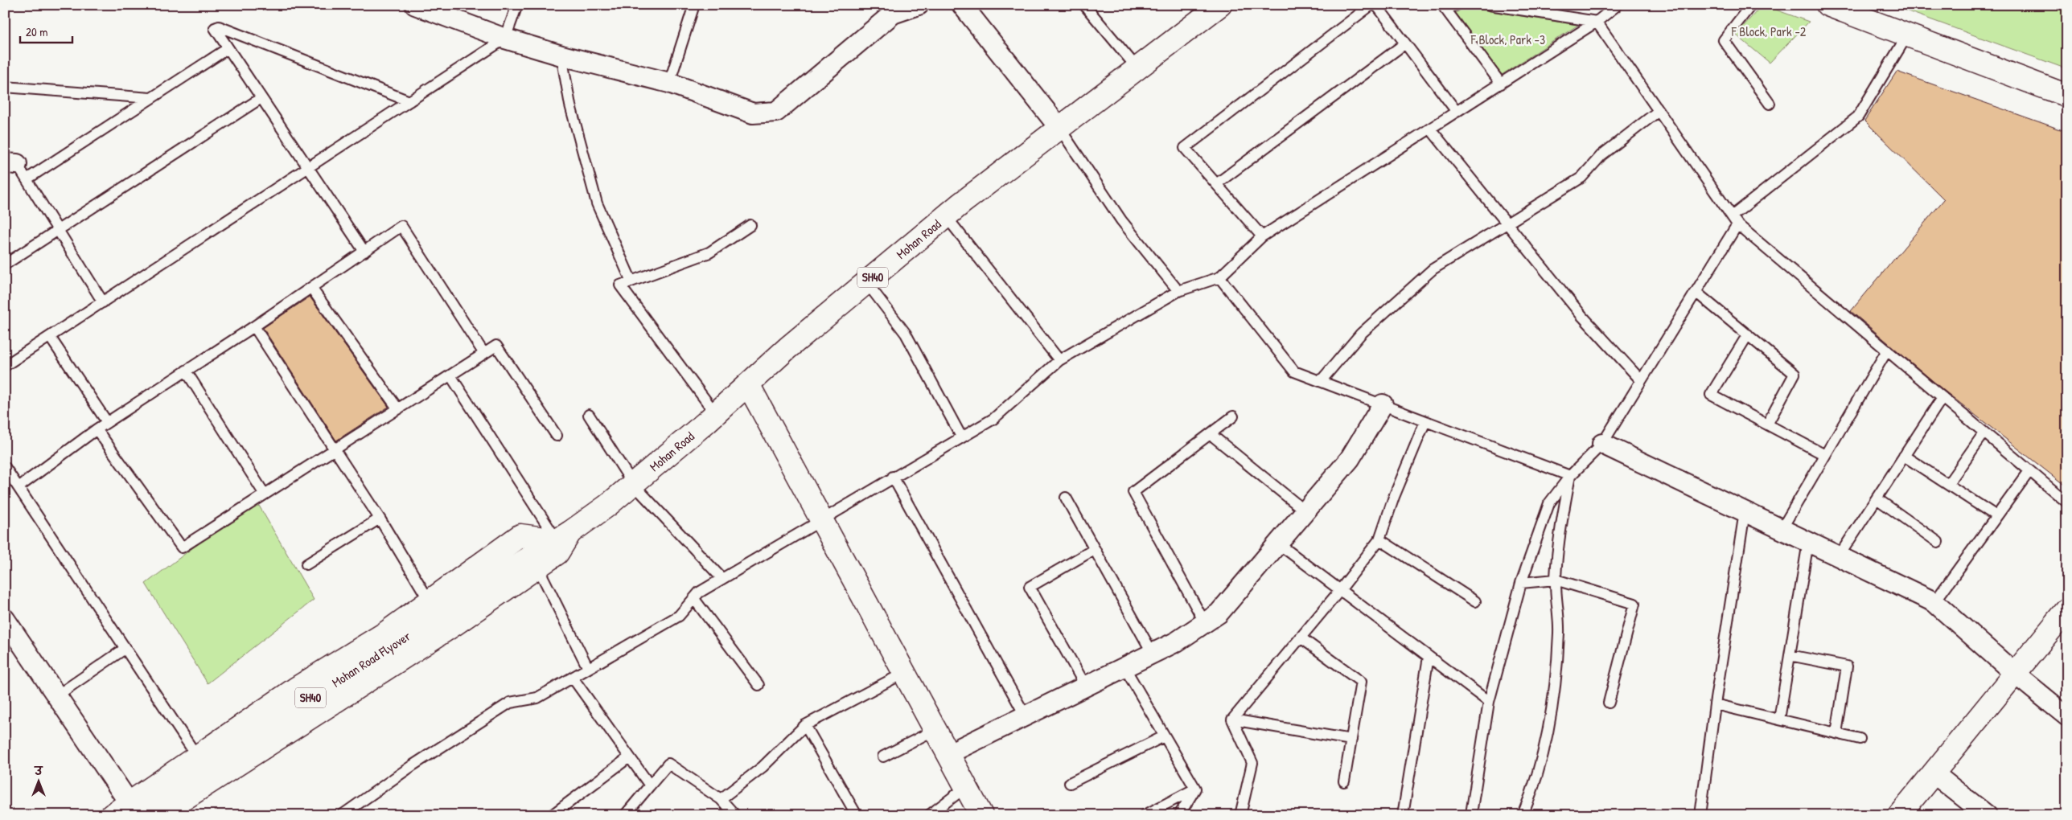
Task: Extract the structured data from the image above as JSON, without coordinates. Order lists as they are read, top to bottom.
{
  "streets": {
    "street": ["Mohan Road", "SH40", "Mohan Road Flyover"]
  },
  "crossings": [
    ["Mohan Road", "Mohan Road Flyover"]
  ],
  "parks": ["F Block, Park -2", "F Block, Park -3"],
  "scale_bar": "20 m",
  "north": "top"
}
